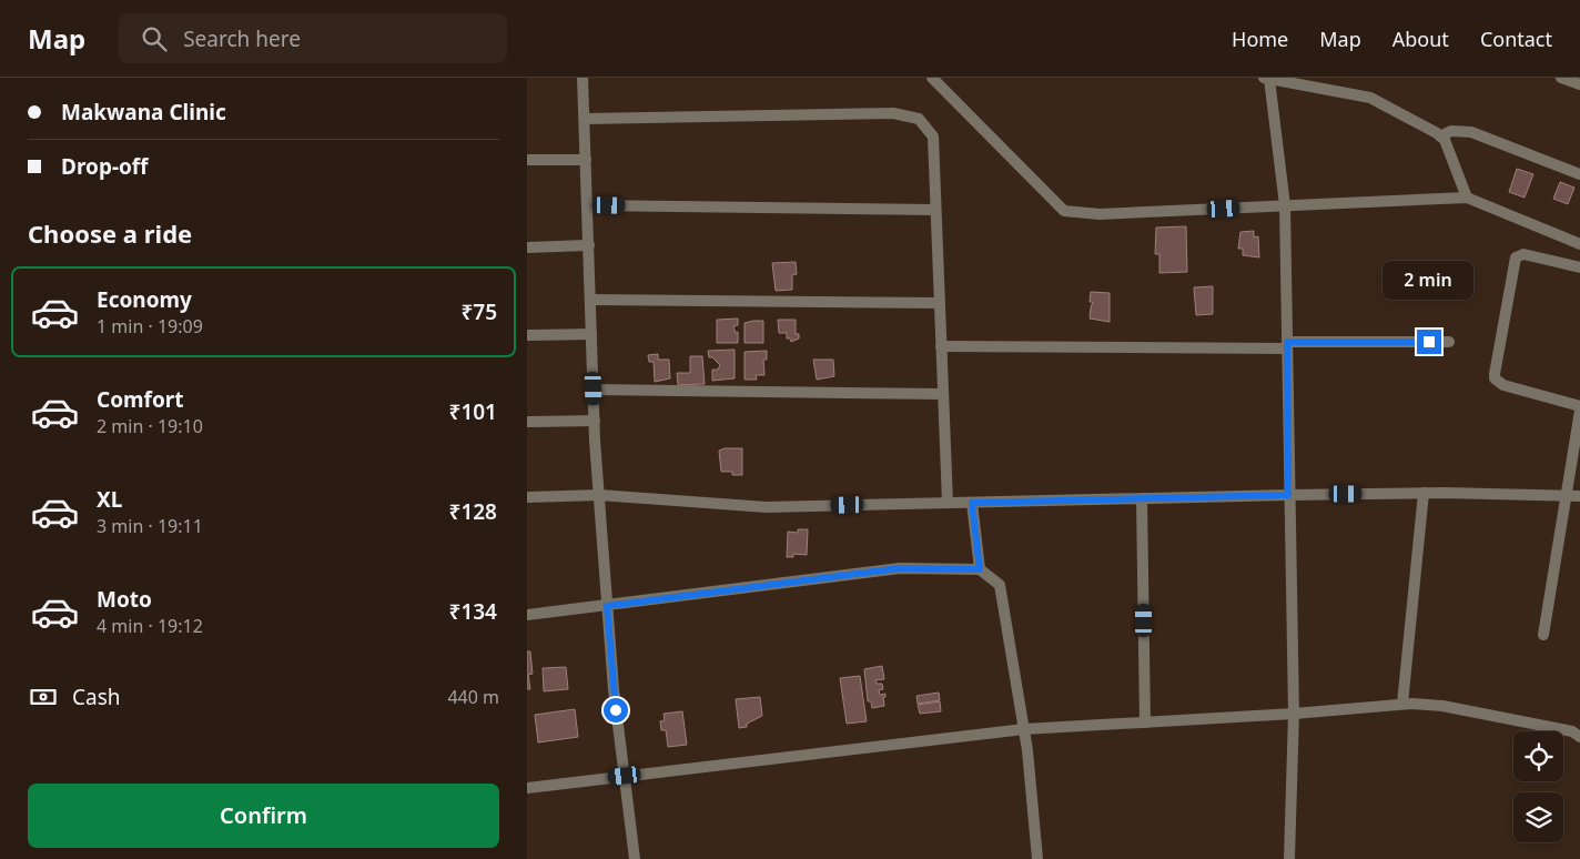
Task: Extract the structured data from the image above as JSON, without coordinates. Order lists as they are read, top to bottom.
{
  "page": {
    "header": "Map",
    "search": "Search here",
    "nav": [
      "Home",
      "Map",
      "About",
      "Contact"
    ],
    "banner": ["Makwana Clinic", "Drop-off"],
    "heading": "Choose a ride",
    "bubble": "2 min",
    "list": [
      {
        "name": "Economy",
        "note": "1 min · 19:09",
        "value": "₹75"
      },
      {
        "name": "Comfort",
        "note": "2 min · 19:10",
        "value": "₹101"
      },
      {
        "name": "XL",
        "note": "3 min · 19:11",
        "value": "₹128"
      },
      {
        "name": "Moto",
        "note": "4 min · 19:12",
        "value": "₹134"
      }
    ],
    "pay": ["Cash", "440 m"],
    "buttons": "Confirm"
  }
}
